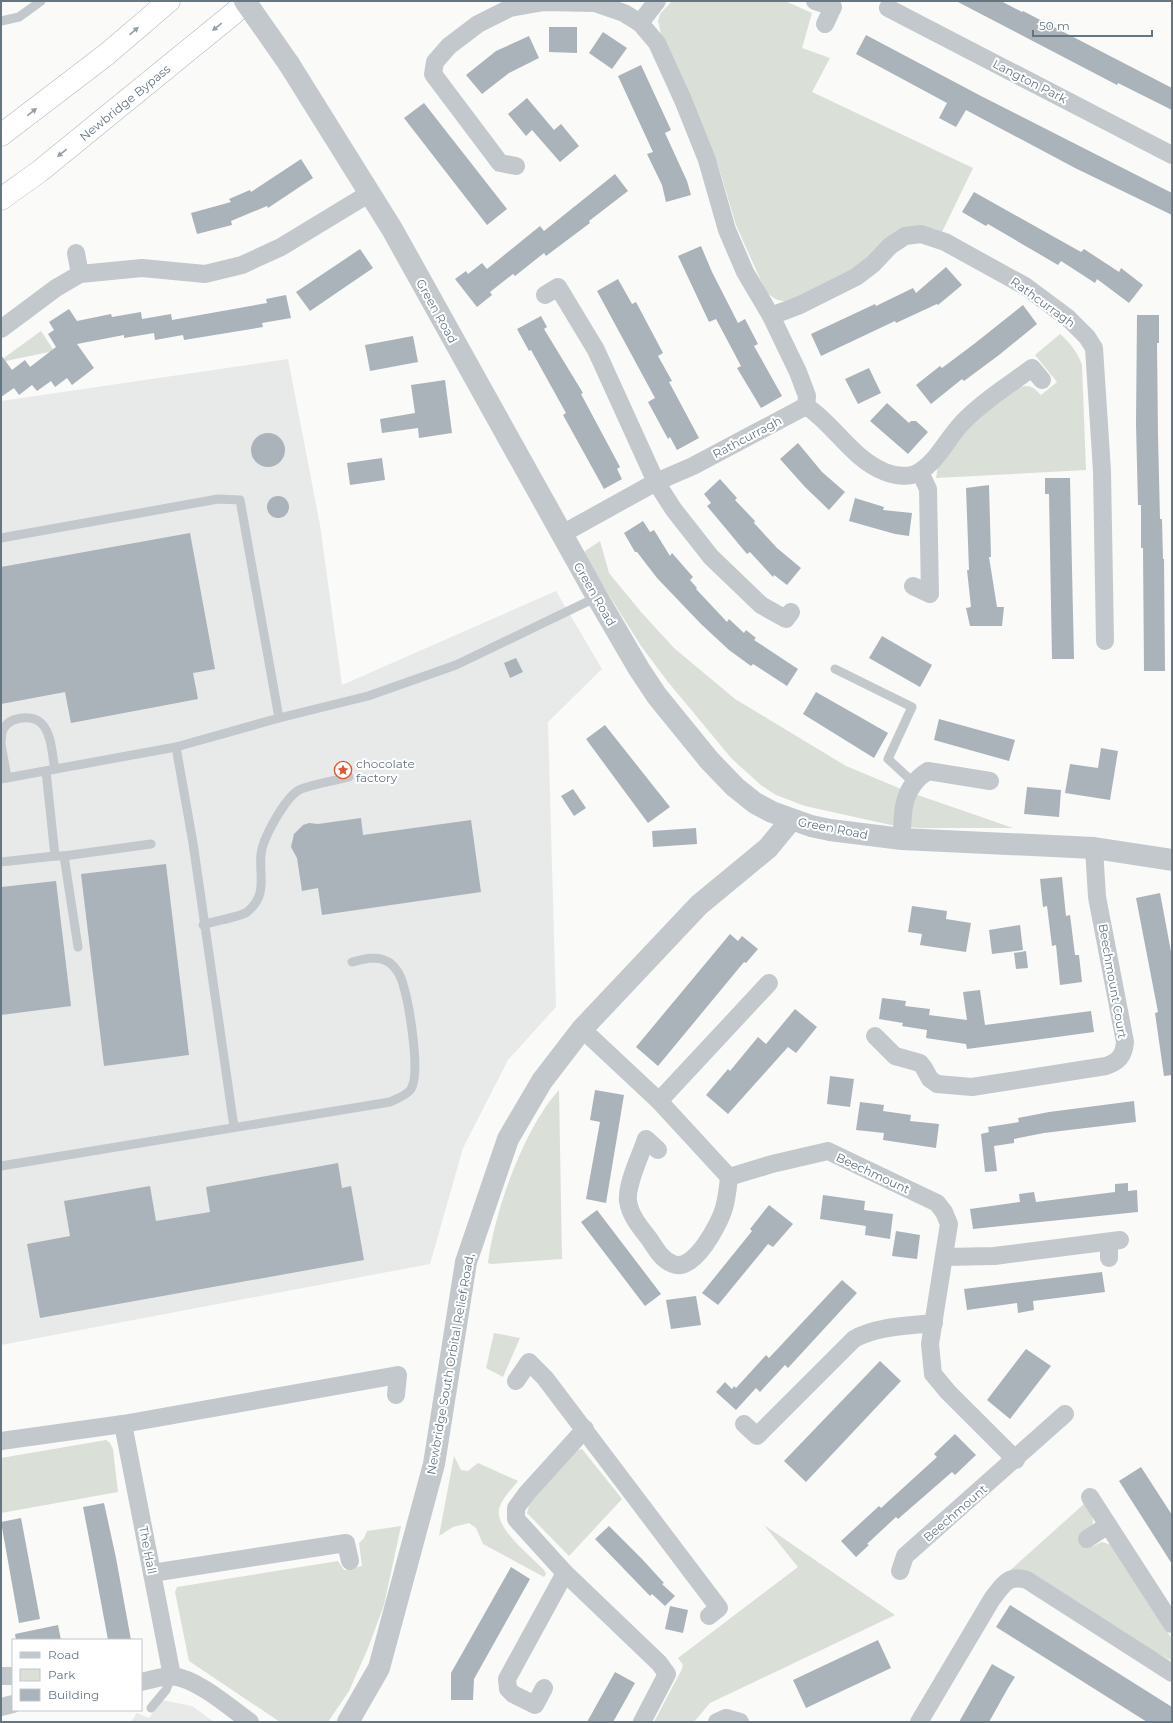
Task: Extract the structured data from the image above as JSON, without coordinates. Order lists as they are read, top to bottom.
{
  "streets": {
    "highway": ["Newbridge Bypass"],
    "street": [
      "Langton Park",
      "Rathcurragh",
      "Green Road",
      "Beechmount Court",
      "Beechmount",
      "Newbridge South Orbital Relief Road,",
      "The Hall"
    ]
  },
  "crossings": [
    ["Newbridge Bypass", "Green Road"],
    ["Rathcurragh", "Green Road"],
    ["Green Road", "Beechmount Court"],
    ["Green Road", "Newbridge South Orbital Relief Road,"]
  ],
  "places": {
    "place": ["chocolate factory"]
  },
  "legend": ["Road", "Park", "Building"],
  "scale_bar": "50 m"
}
